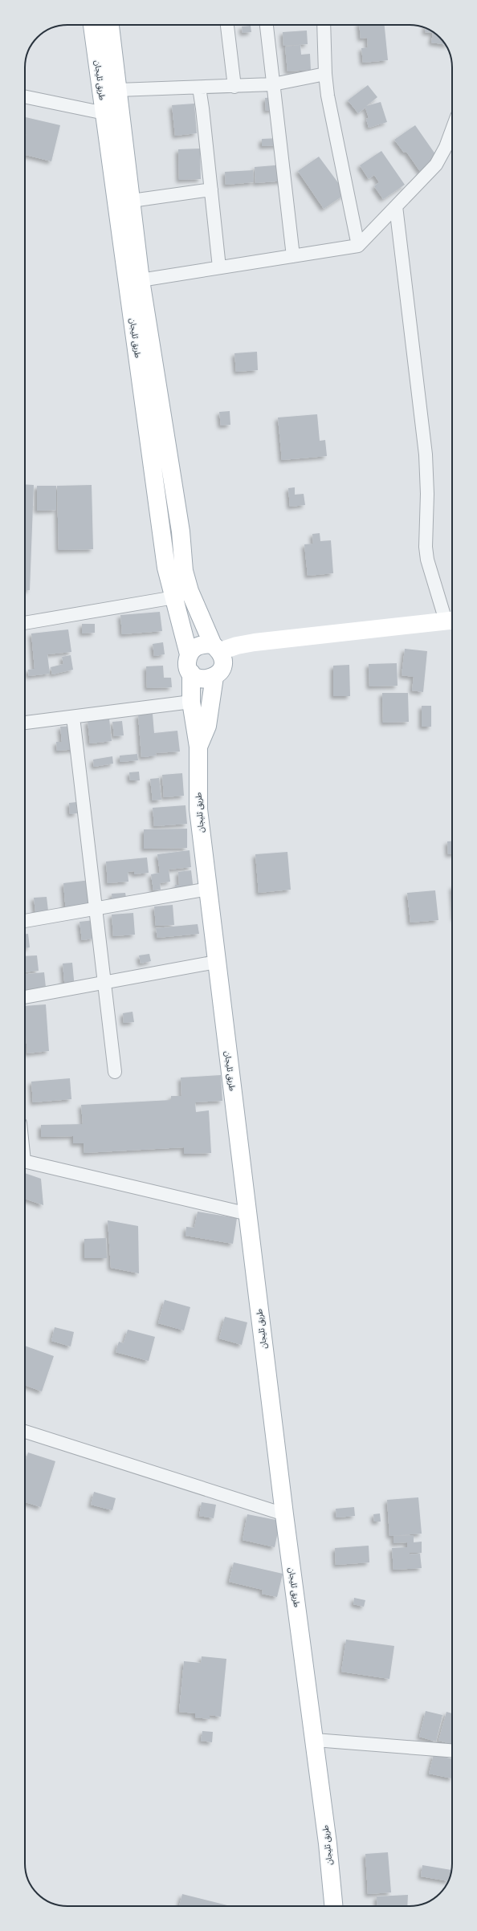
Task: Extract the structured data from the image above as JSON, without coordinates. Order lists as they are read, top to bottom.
{
  "streets": {
    "main road": ["طريق ثليجان"]
  }
}
